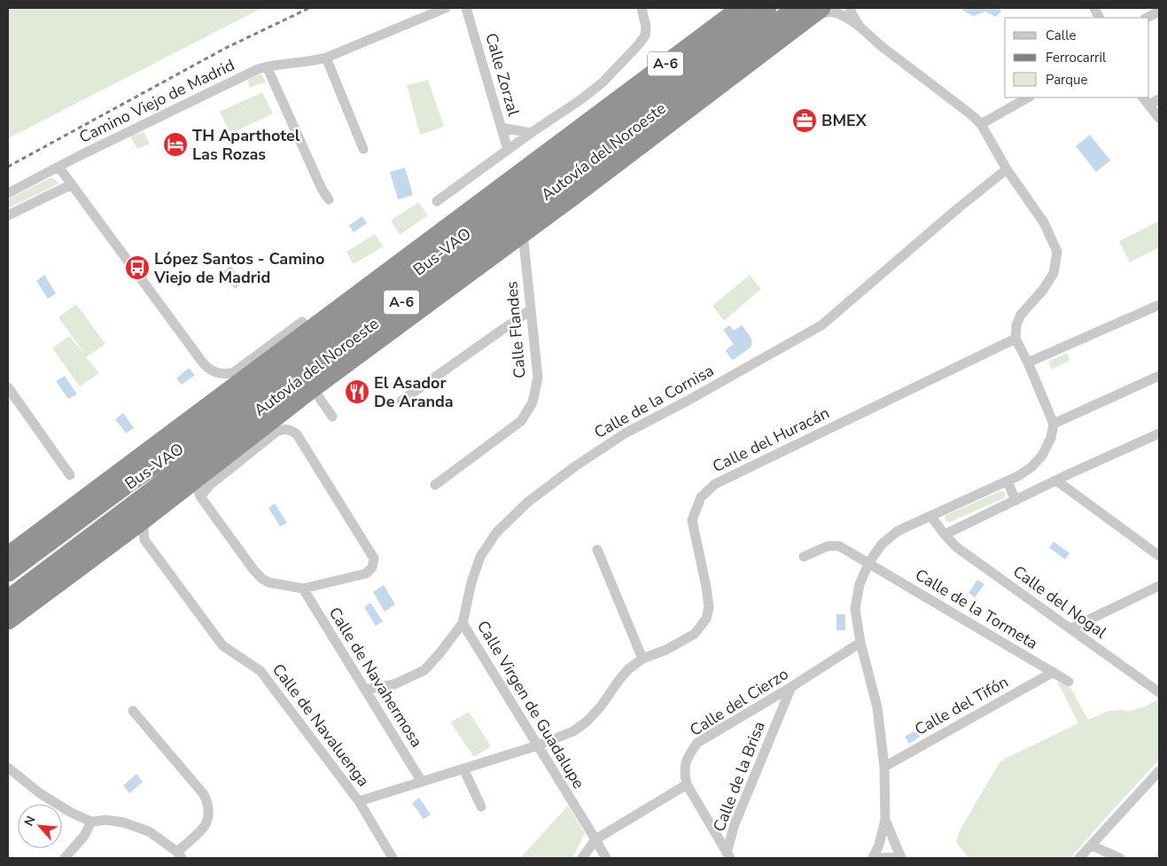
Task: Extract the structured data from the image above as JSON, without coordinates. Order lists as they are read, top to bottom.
{
  "streets": {
    "highway": ["A-6", "Autovía del Noroeste", "Bus-VAO"],
    "street": [
      "Calle Zorzal",
      "Camino Viejo de Madrid",
      "Calle Flandes",
      "Calle de la Cornisa",
      "Calle del Huracán",
      "Calle del Nogal",
      "Calle de la Tormeta",
      "Calle de Navahermosa",
      "Calle del Cierzo",
      "Calle Virgen de Guadalupe",
      "Calle del Tifón",
      "Calle de Navaluenga",
      "Calle de la Brisa"
    ]
  },
  "crossings": [
    ["Calle de la Cornisa", "Calle de Navahermosa"],
    ["Calle de la Cornisa", "Calle Virgen de Guadalupe"],
    ["Calle del Huracán", "Calle de Navahermosa"],
    ["Calle del Huracán", "Calle Virgen de Guadalupe"],
    ["Calle del Huracán", "Calle de Navaluenga"],
    ["Calle de la Tormeta", "Calle del Tifón"],
    ["Calle del Cierzo", "Calle de la Brisa"]
  ],
  "places": {
    "office": ["BMEX"],
    "hotel": ["TH Aparthotel Las Rozas"],
    "bus stop": ["López Santos - Camino Viejo de Madrid"],
    "restaurant": ["El Asador De Aranda"]
  },
  "legend": ["Calle", "Ferrocarril", "Parque"],
  "north": "top left"
}
